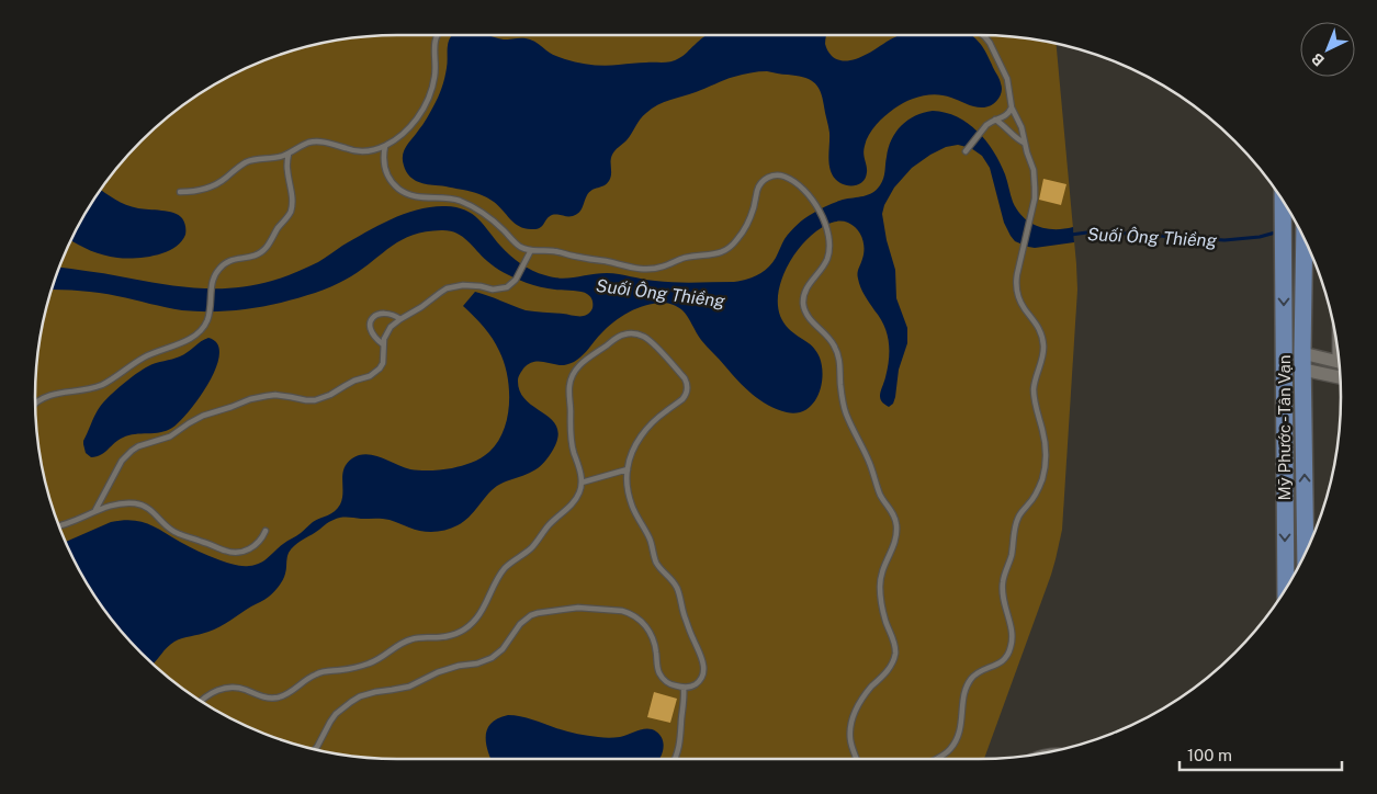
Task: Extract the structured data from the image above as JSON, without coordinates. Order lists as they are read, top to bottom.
{
  "streets": {
    "main road": ["Mỹ Phước - Tân Vạn"]
  },
  "water": ["Suối Ông Thiềng"],
  "scale_bar": "100 m",
  "north": "bottom left"
}
